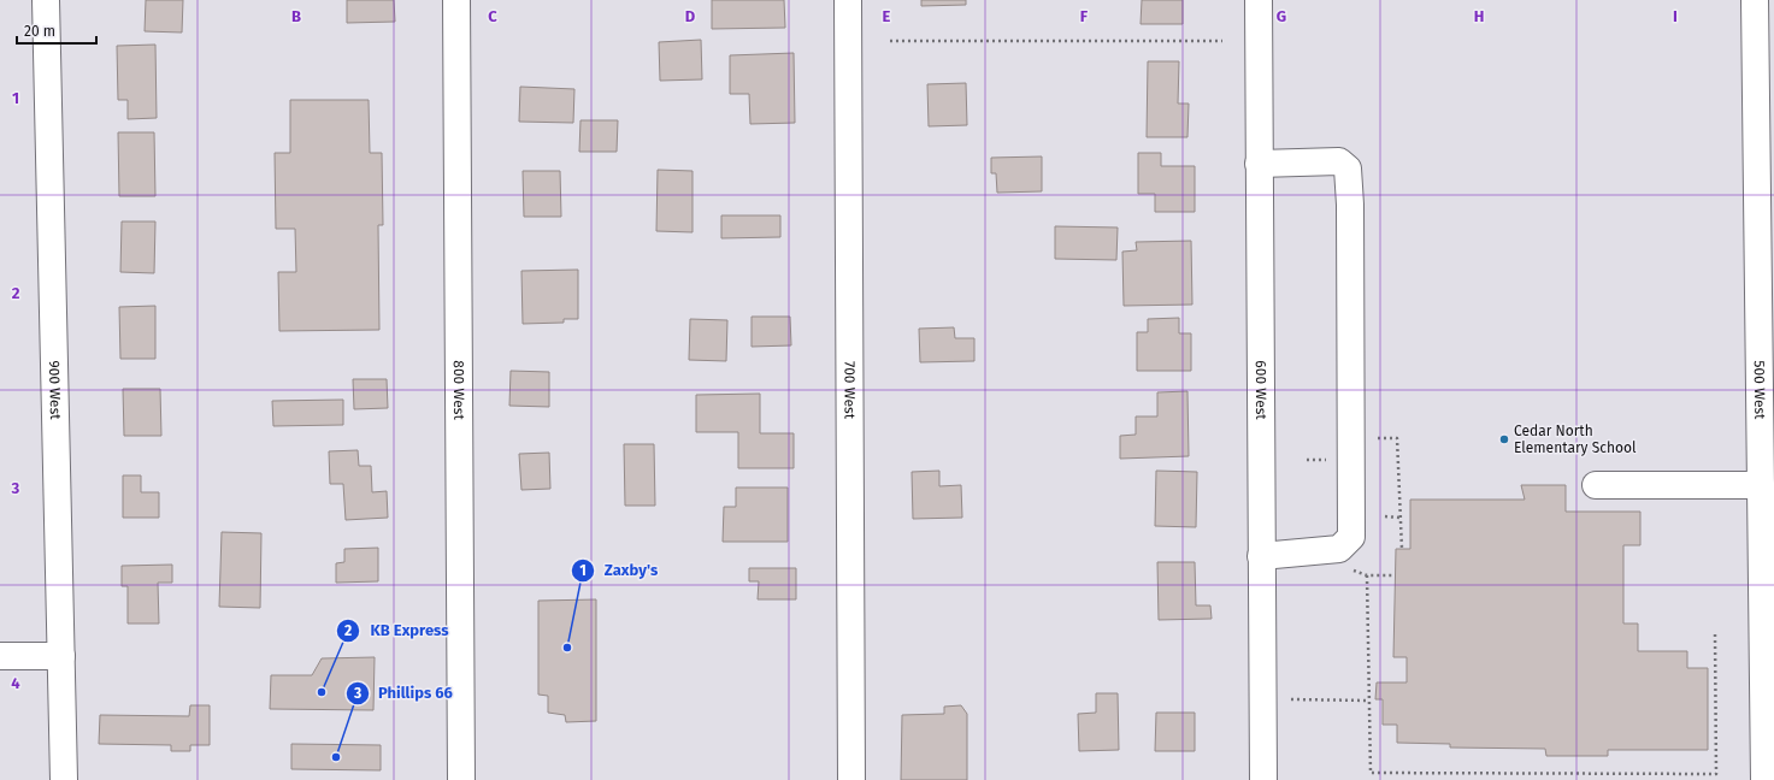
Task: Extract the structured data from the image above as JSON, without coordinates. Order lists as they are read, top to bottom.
{
  "streets": {
    "street": [
      "900 West",
      "800 West",
      "700 West",
      "600 West",
      "500 West"
    ]
  },
  "places": [
    "Cedar North Elementary School",
    "Zaxby's",
    "KB Express",
    "Phillips 66"
  ],
  "scale_bar": "20 m",
  "grid": {
    "columns": [
      "B",
      "C",
      "D",
      "E",
      "F",
      "G",
      "H",
      "I"
    ],
    "rows": [
      "1",
      "2",
      "3",
      "4"
    ]
  }
}
